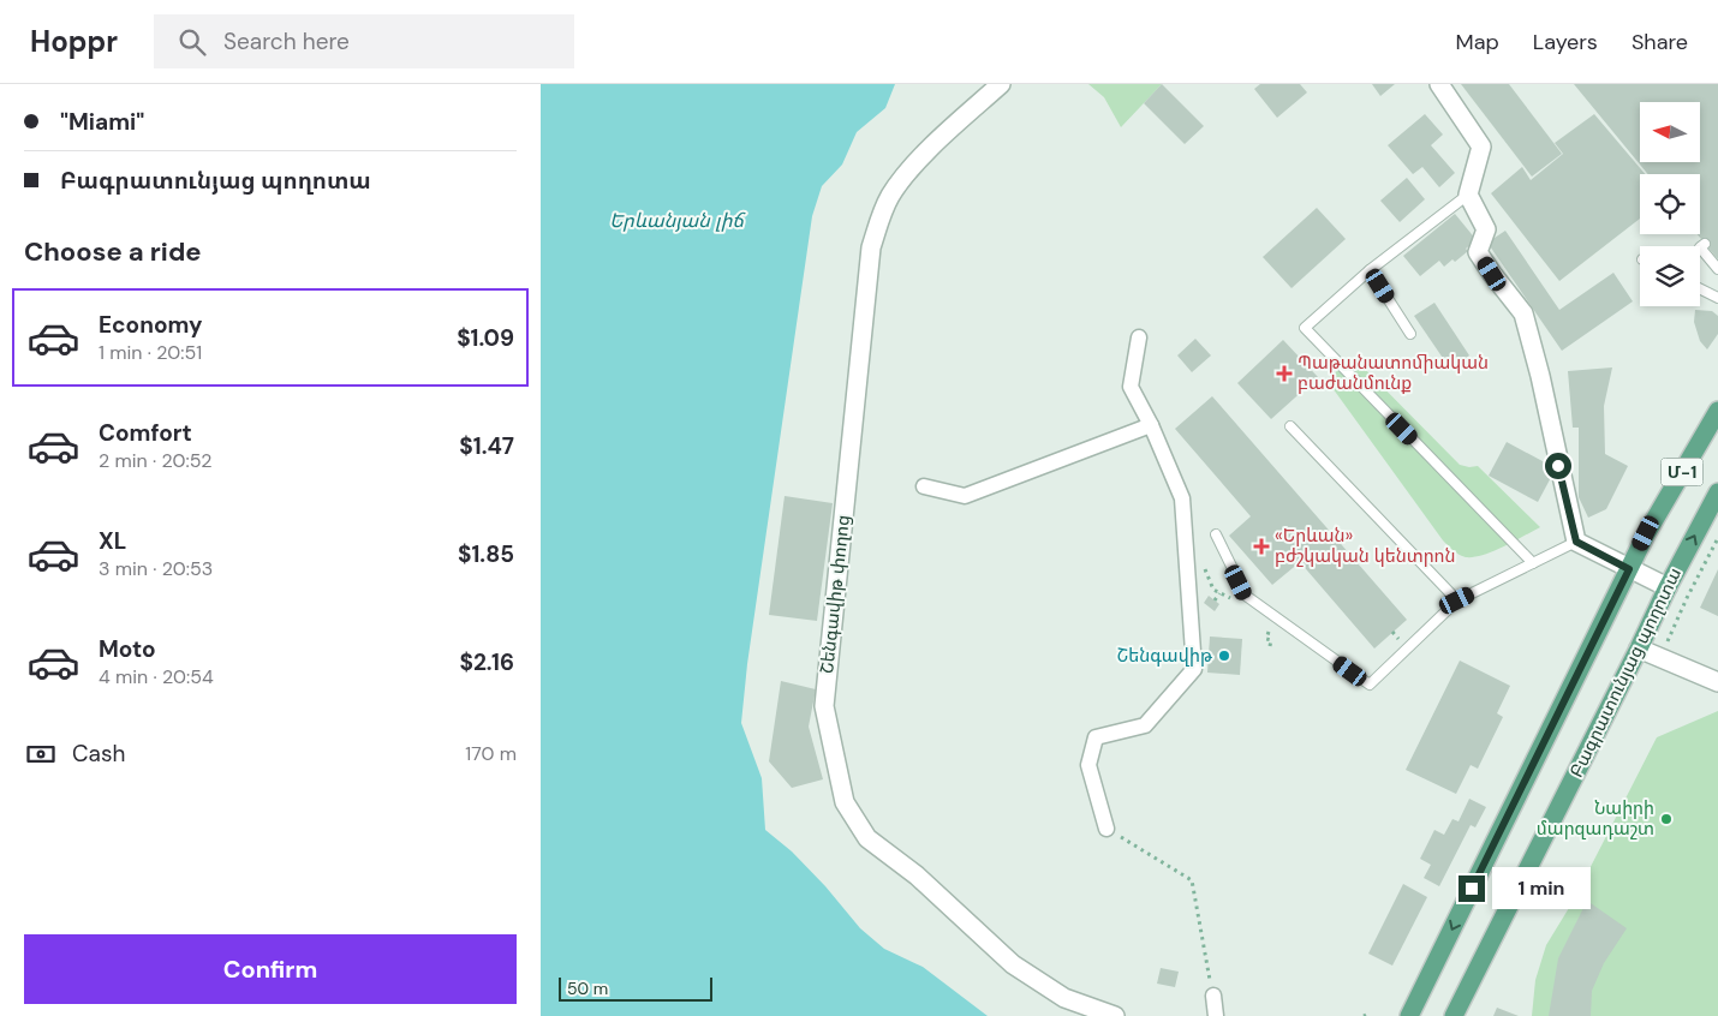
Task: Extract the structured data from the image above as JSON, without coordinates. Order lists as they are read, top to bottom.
{
  "streets": {
    "main road": ["Մ-1", "Բագրատունյաց պողոտա"],
    "street": ["Շենգավիթ փողոց"]
  },
  "water": ["Երևանյան լիճ"],
  "places": {
    "health": ["Պաթանատոմիական բաժանմունք", "«Երևան» բժշկական կենտրոն"],
    "other": ["Շենգավիթ", "Նաիրի մարզադաշտ"]
  },
  "scale_bar": "50 m",
  "north": "left",
  "page": {
    "header": "Hoppr",
    "search": "Search here",
    "nav": ["Map", "Layers", "Share"],
    "banner": ["\"Miami\"", "Բագրատունյաց պողոտա"],
    "heading": "Choose a ride",
    "list": [
      {
        "name": "Economy",
        "note": "1 min · 20:51",
        "value": "$1.09"
      },
      {
        "name": "Comfort",
        "note": "2 min · 20:52",
        "value": "$1.47"
      },
      {
        "name": "XL",
        "note": "3 min · 20:53",
        "value": "$1.85"
      },
      {
        "name": "Moto",
        "note": "4 min · 20:54",
        "value": "$2.16"
      }
    ],
    "pay": ["Cash", "170 m"],
    "bubble": "1 min",
    "buttons": "Confirm",
    "scale": "50 m"
  }
}
